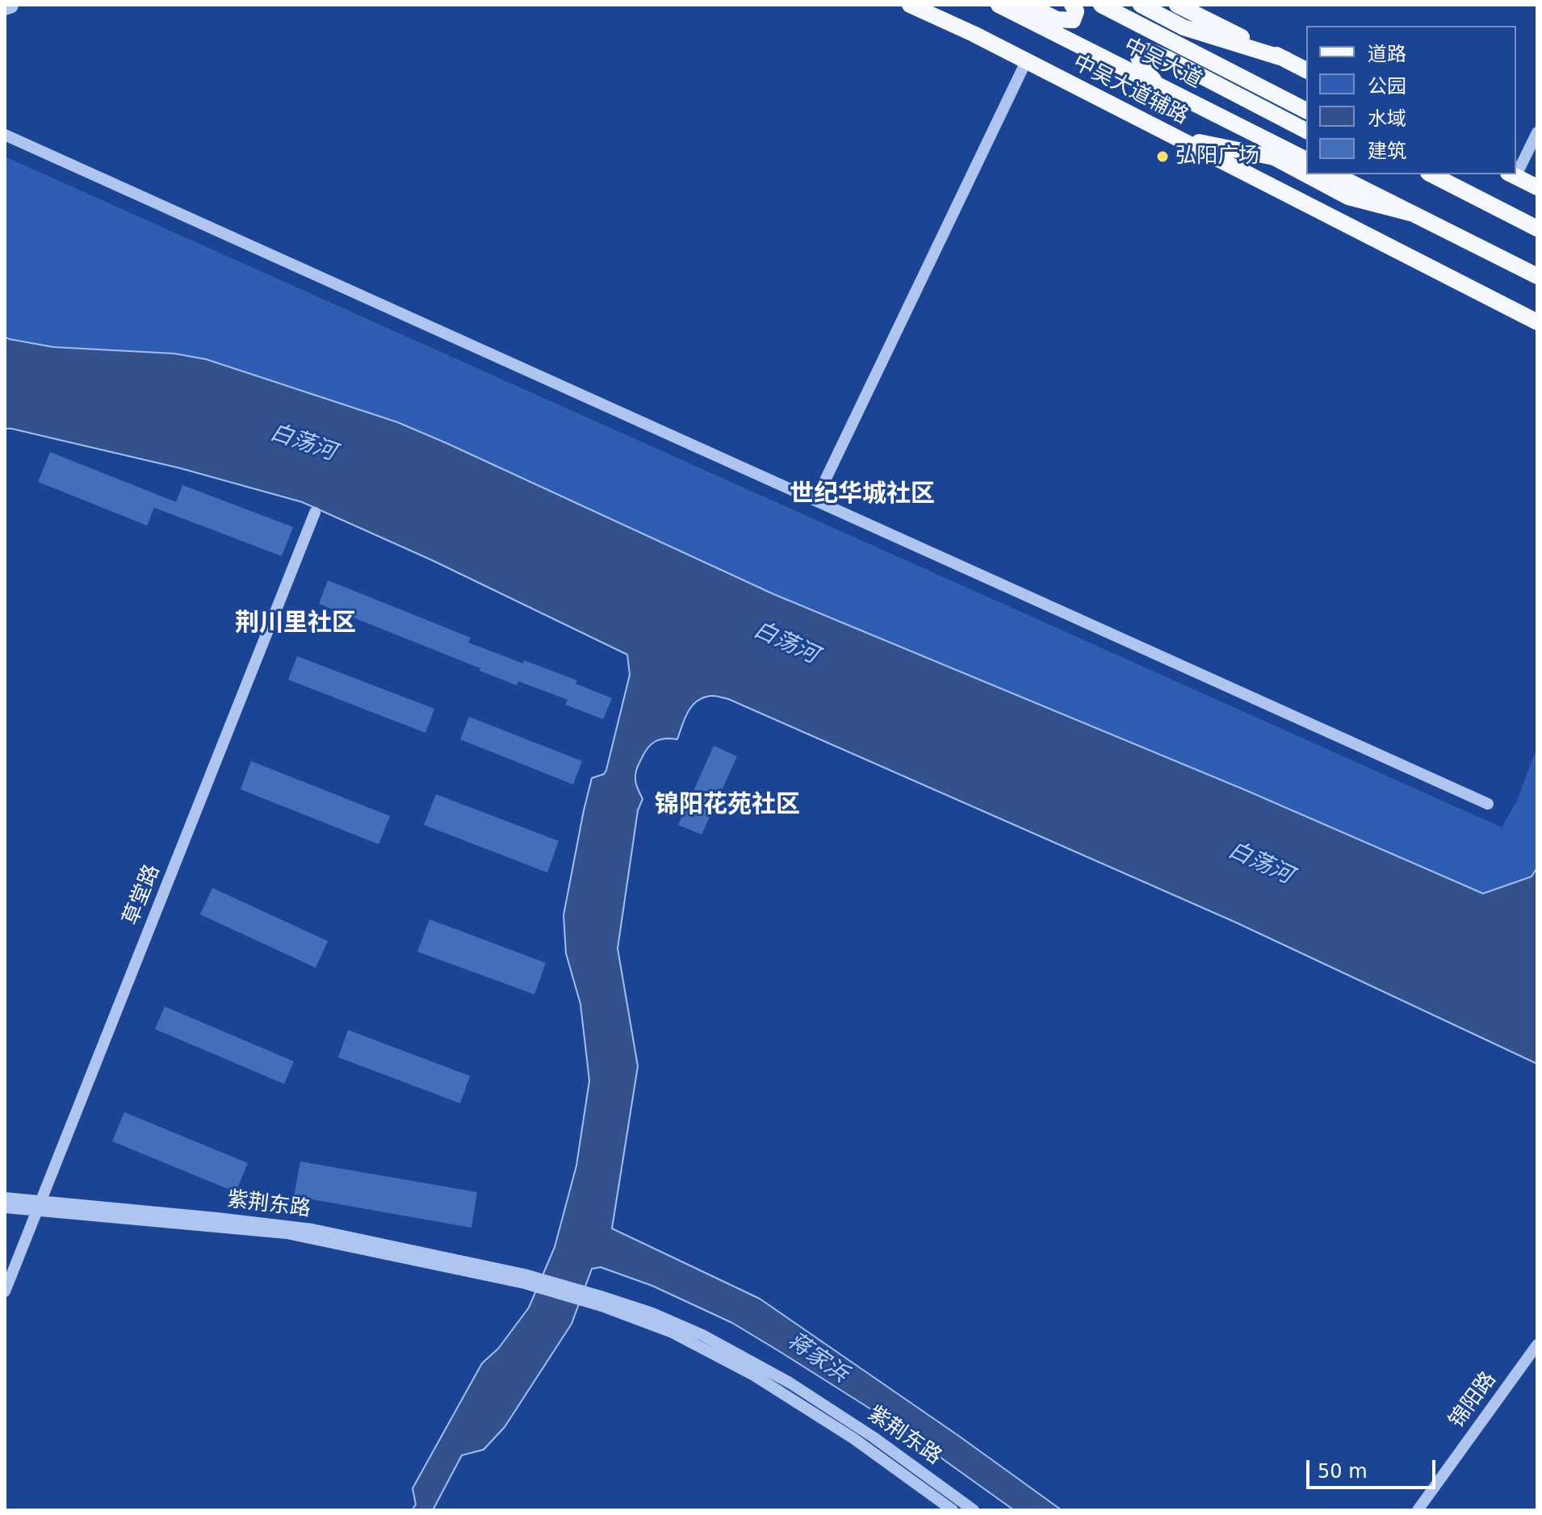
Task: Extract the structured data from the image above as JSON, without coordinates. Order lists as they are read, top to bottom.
{
  "streets": {
    "main road": ["中吴大道", "中吴大道辅路"],
    "street": ["草堂路", "紫荆东路", "锦阳路"]
  },
  "crossings": [
    ["草堂路", "紫荆东路"]
  ],
  "districts": ["世纪华城社区", "荆川里社区", "锦阳花苑社区"],
  "water": ["白荡河", "蒋家浜"],
  "places": ["弘阳广场"],
  "legend": [
    "道路",
    "公园",
    "水域",
    "建筑"
  ],
  "scale_bar": "50 m"
}
